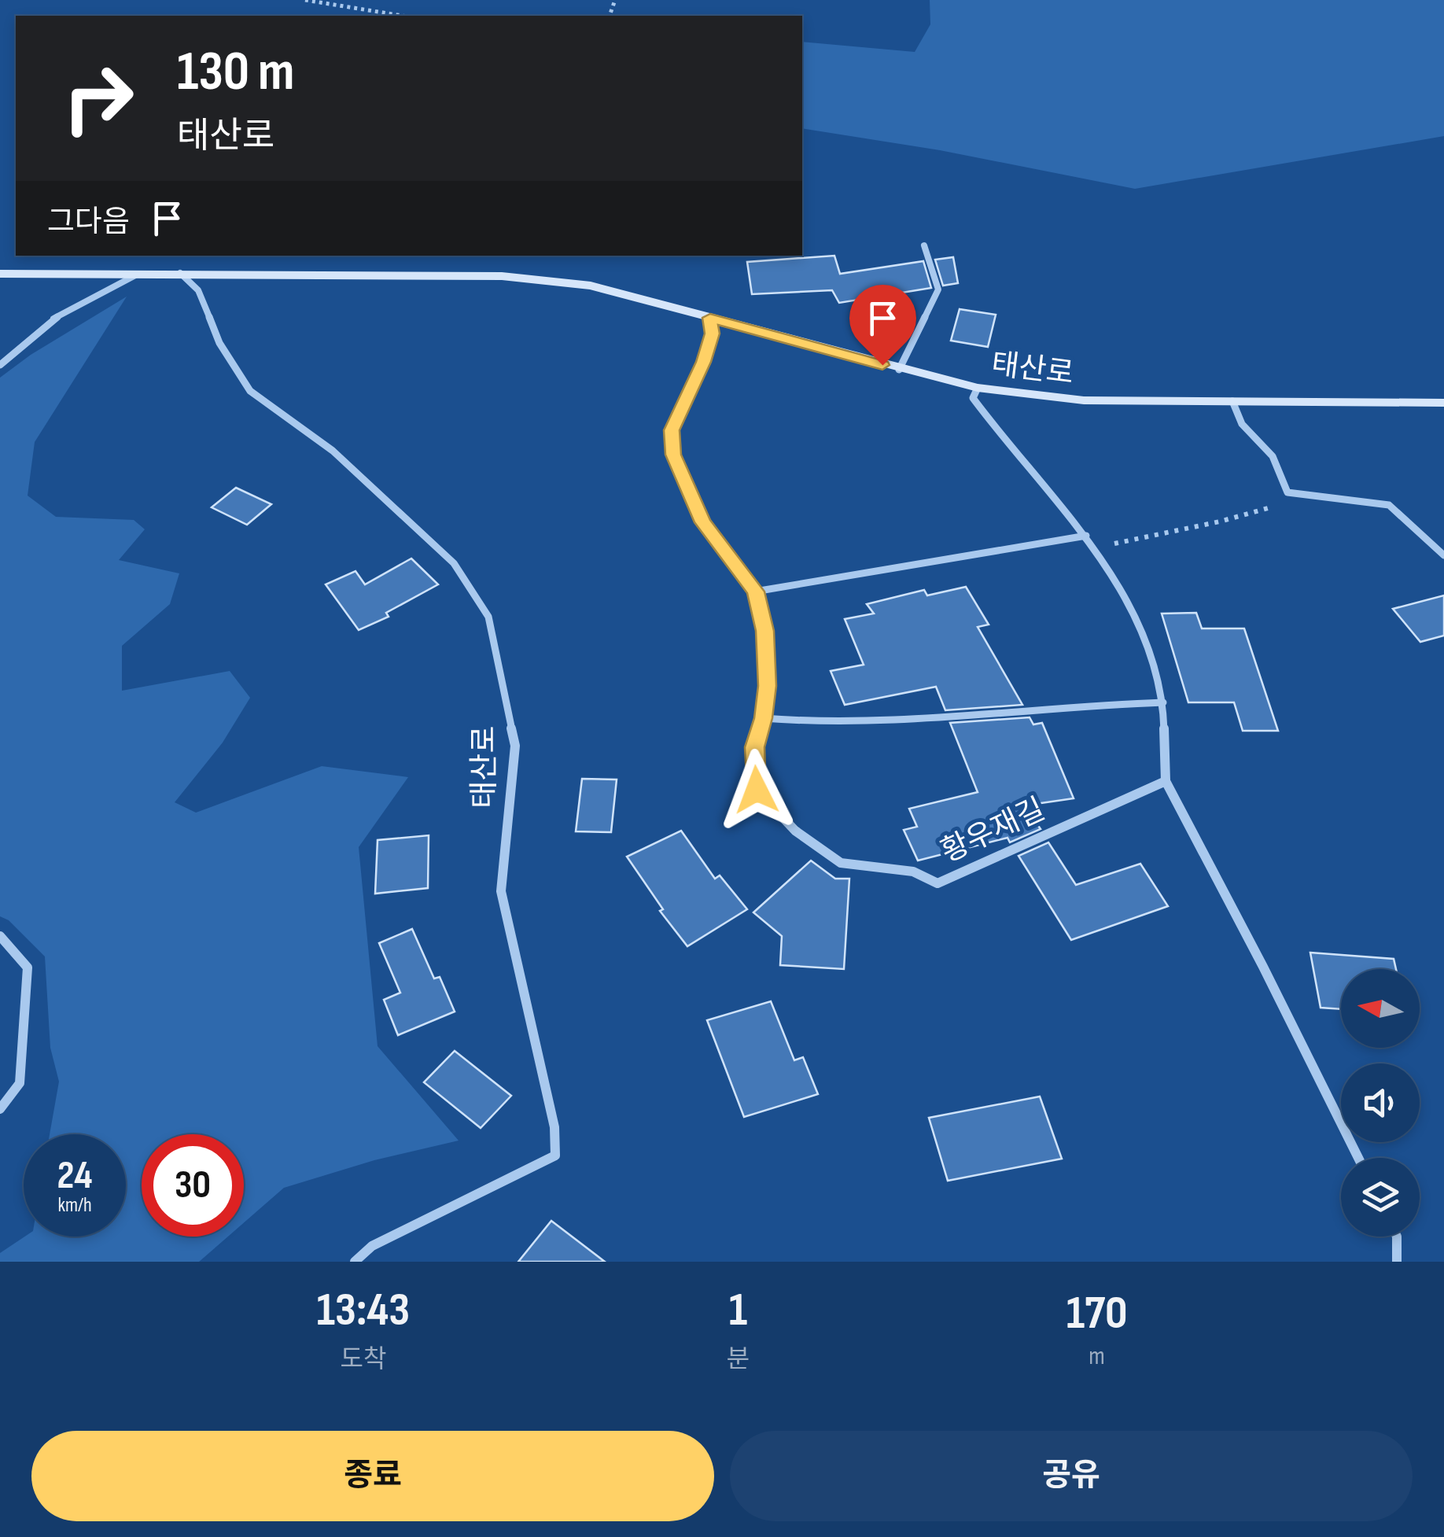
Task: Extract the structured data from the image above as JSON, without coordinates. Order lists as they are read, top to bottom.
{
  "streets": {
    "street": ["태산로", "황우재길"]
  },
  "crossings": [
    ["태산로", "황우재길"]
  ],
  "north": "left",
  "page": {
    "turn": ["130 m", "태산로"],
    "then": "그다음",
    "speed": "24 km/h",
    "limit": "30",
    "eta": [
      "13:43",
      "도착",
      "1",
      "분",
      "170",
      "m"
    ],
    "buttons": ["종료", "공유"]
  }
}
